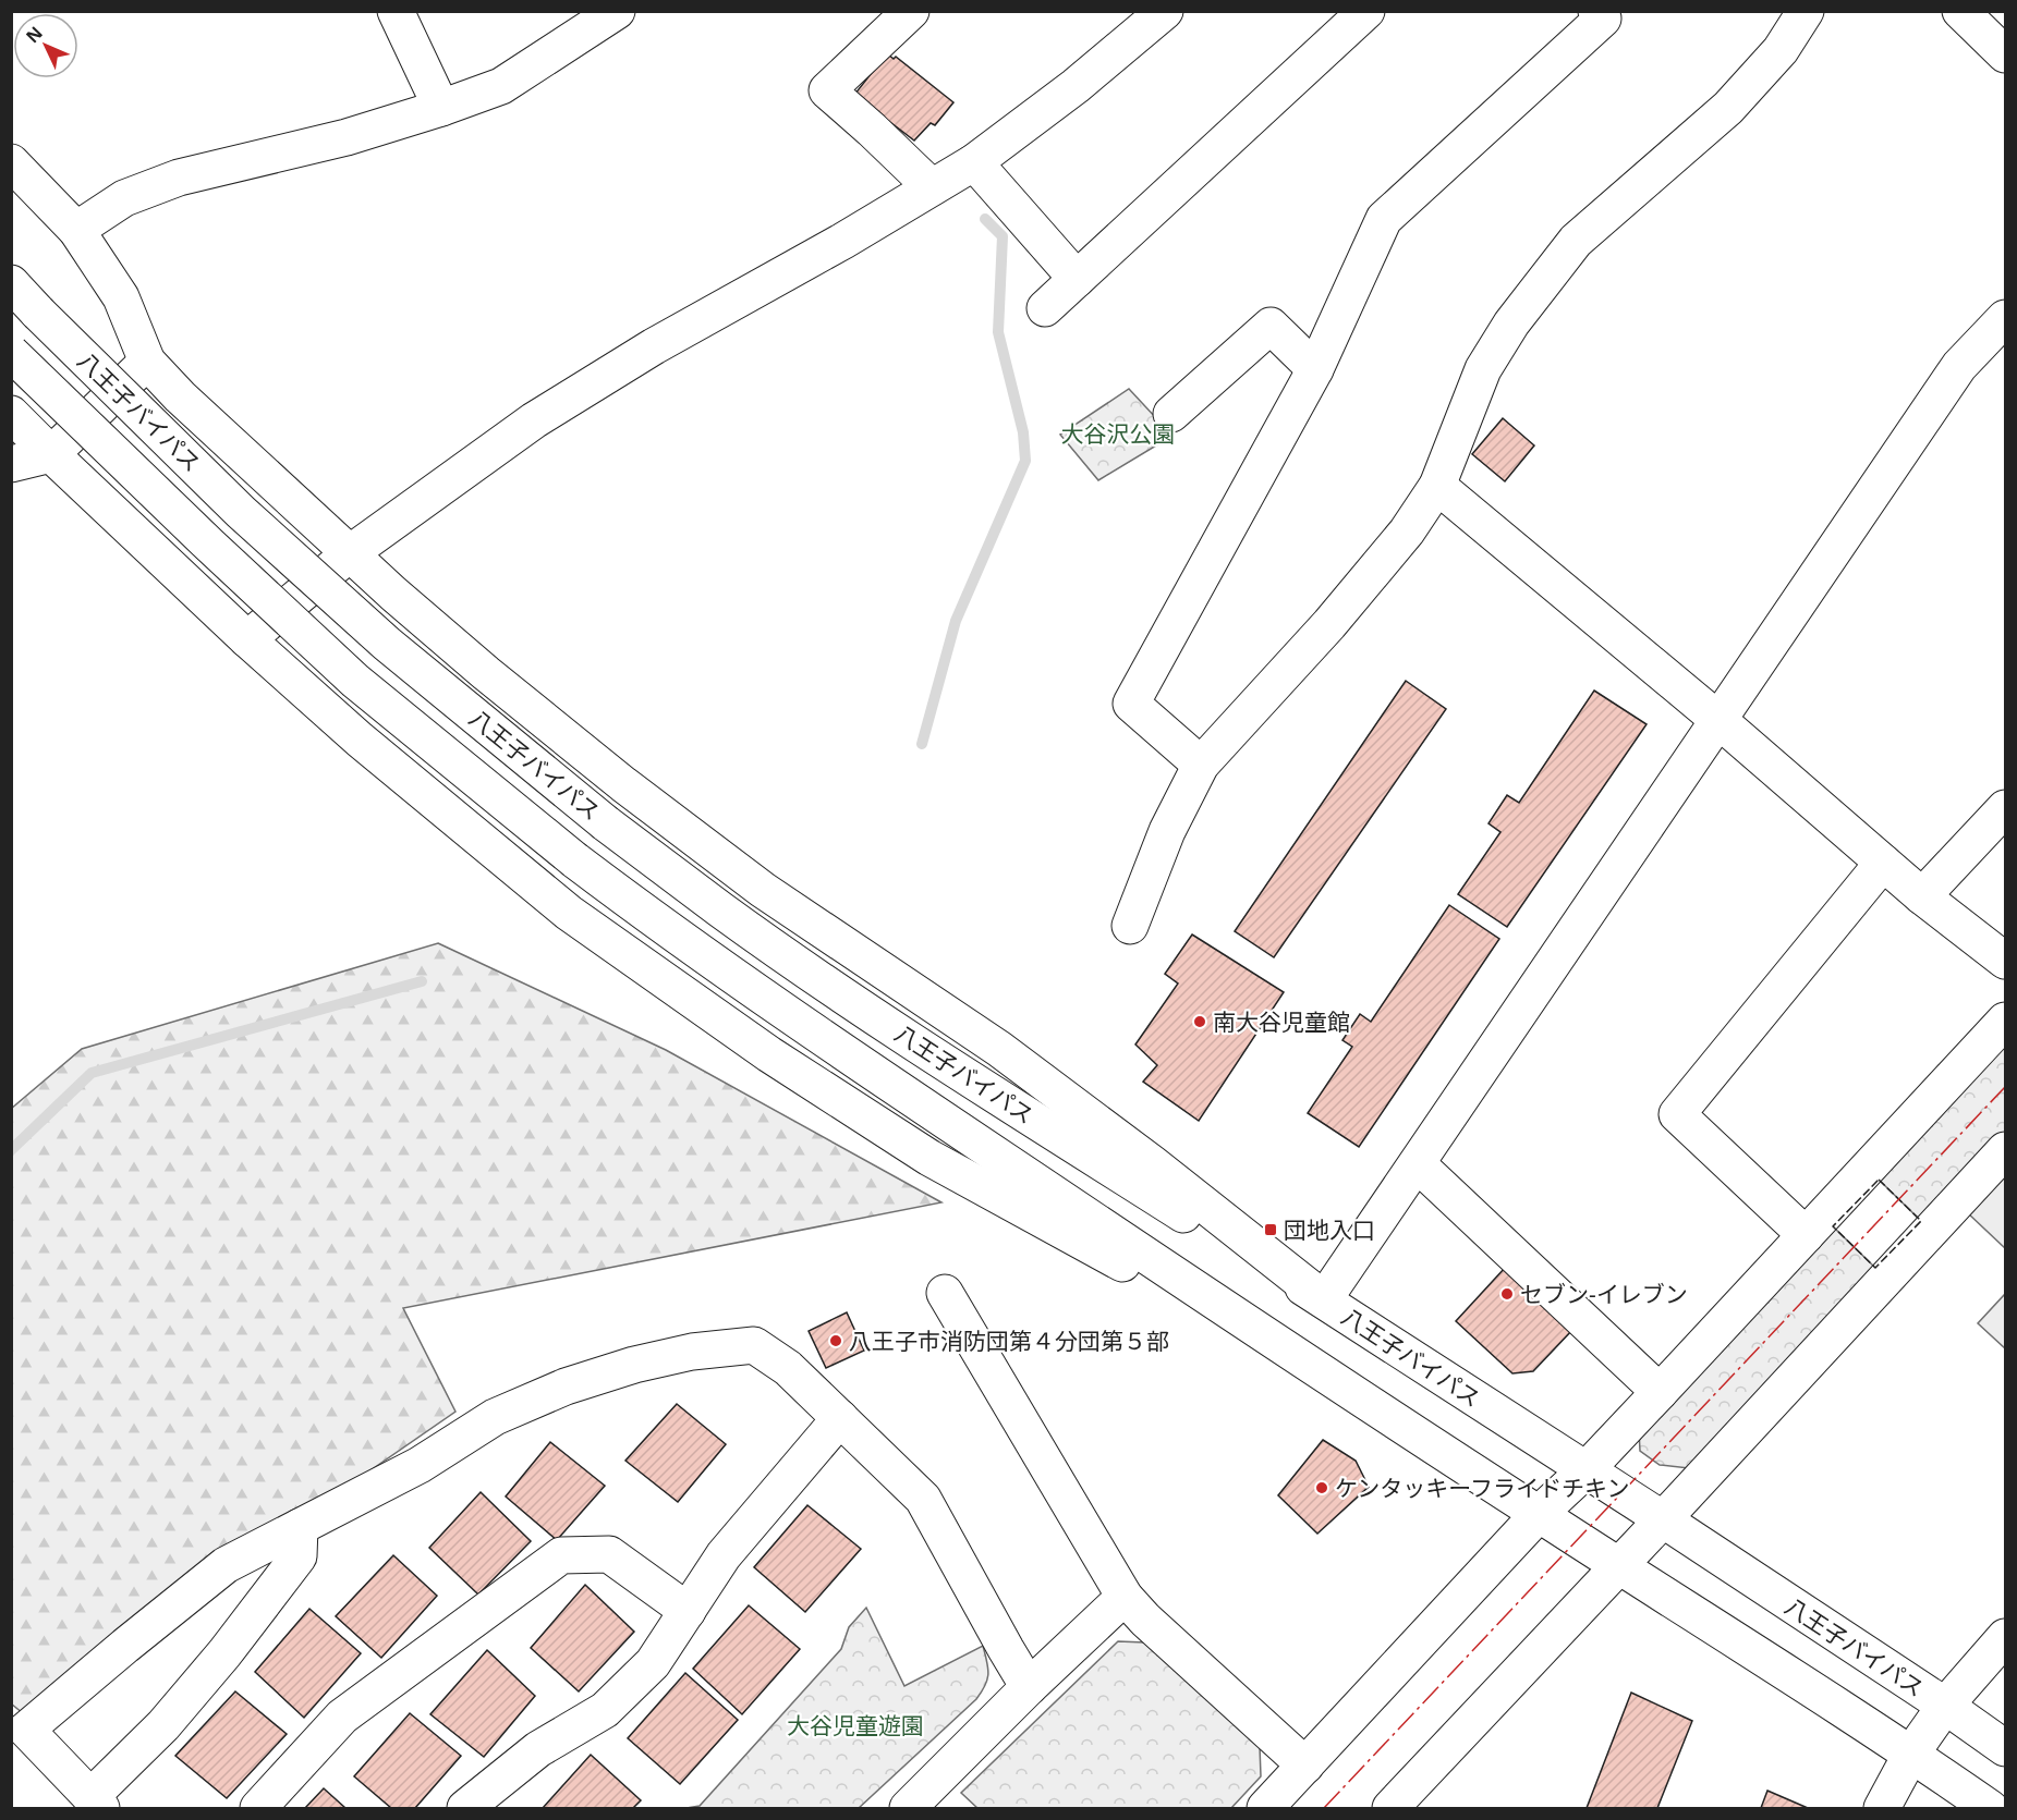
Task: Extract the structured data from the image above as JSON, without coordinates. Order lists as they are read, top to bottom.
{
  "streets": {
    "main road": ["八王子バイパス"]
  },
  "parks": ["大谷沢公園", "大谷児童遊園"],
  "places": {
    "other": [
      "南大谷児童館",
      "セブン-イレブン",
      "八王子市消防団第４分団第５部",
      "ケンタッキーフライドチキン"
    ],
    "transit": ["団地入口"]
  },
  "north": "top left"
}
